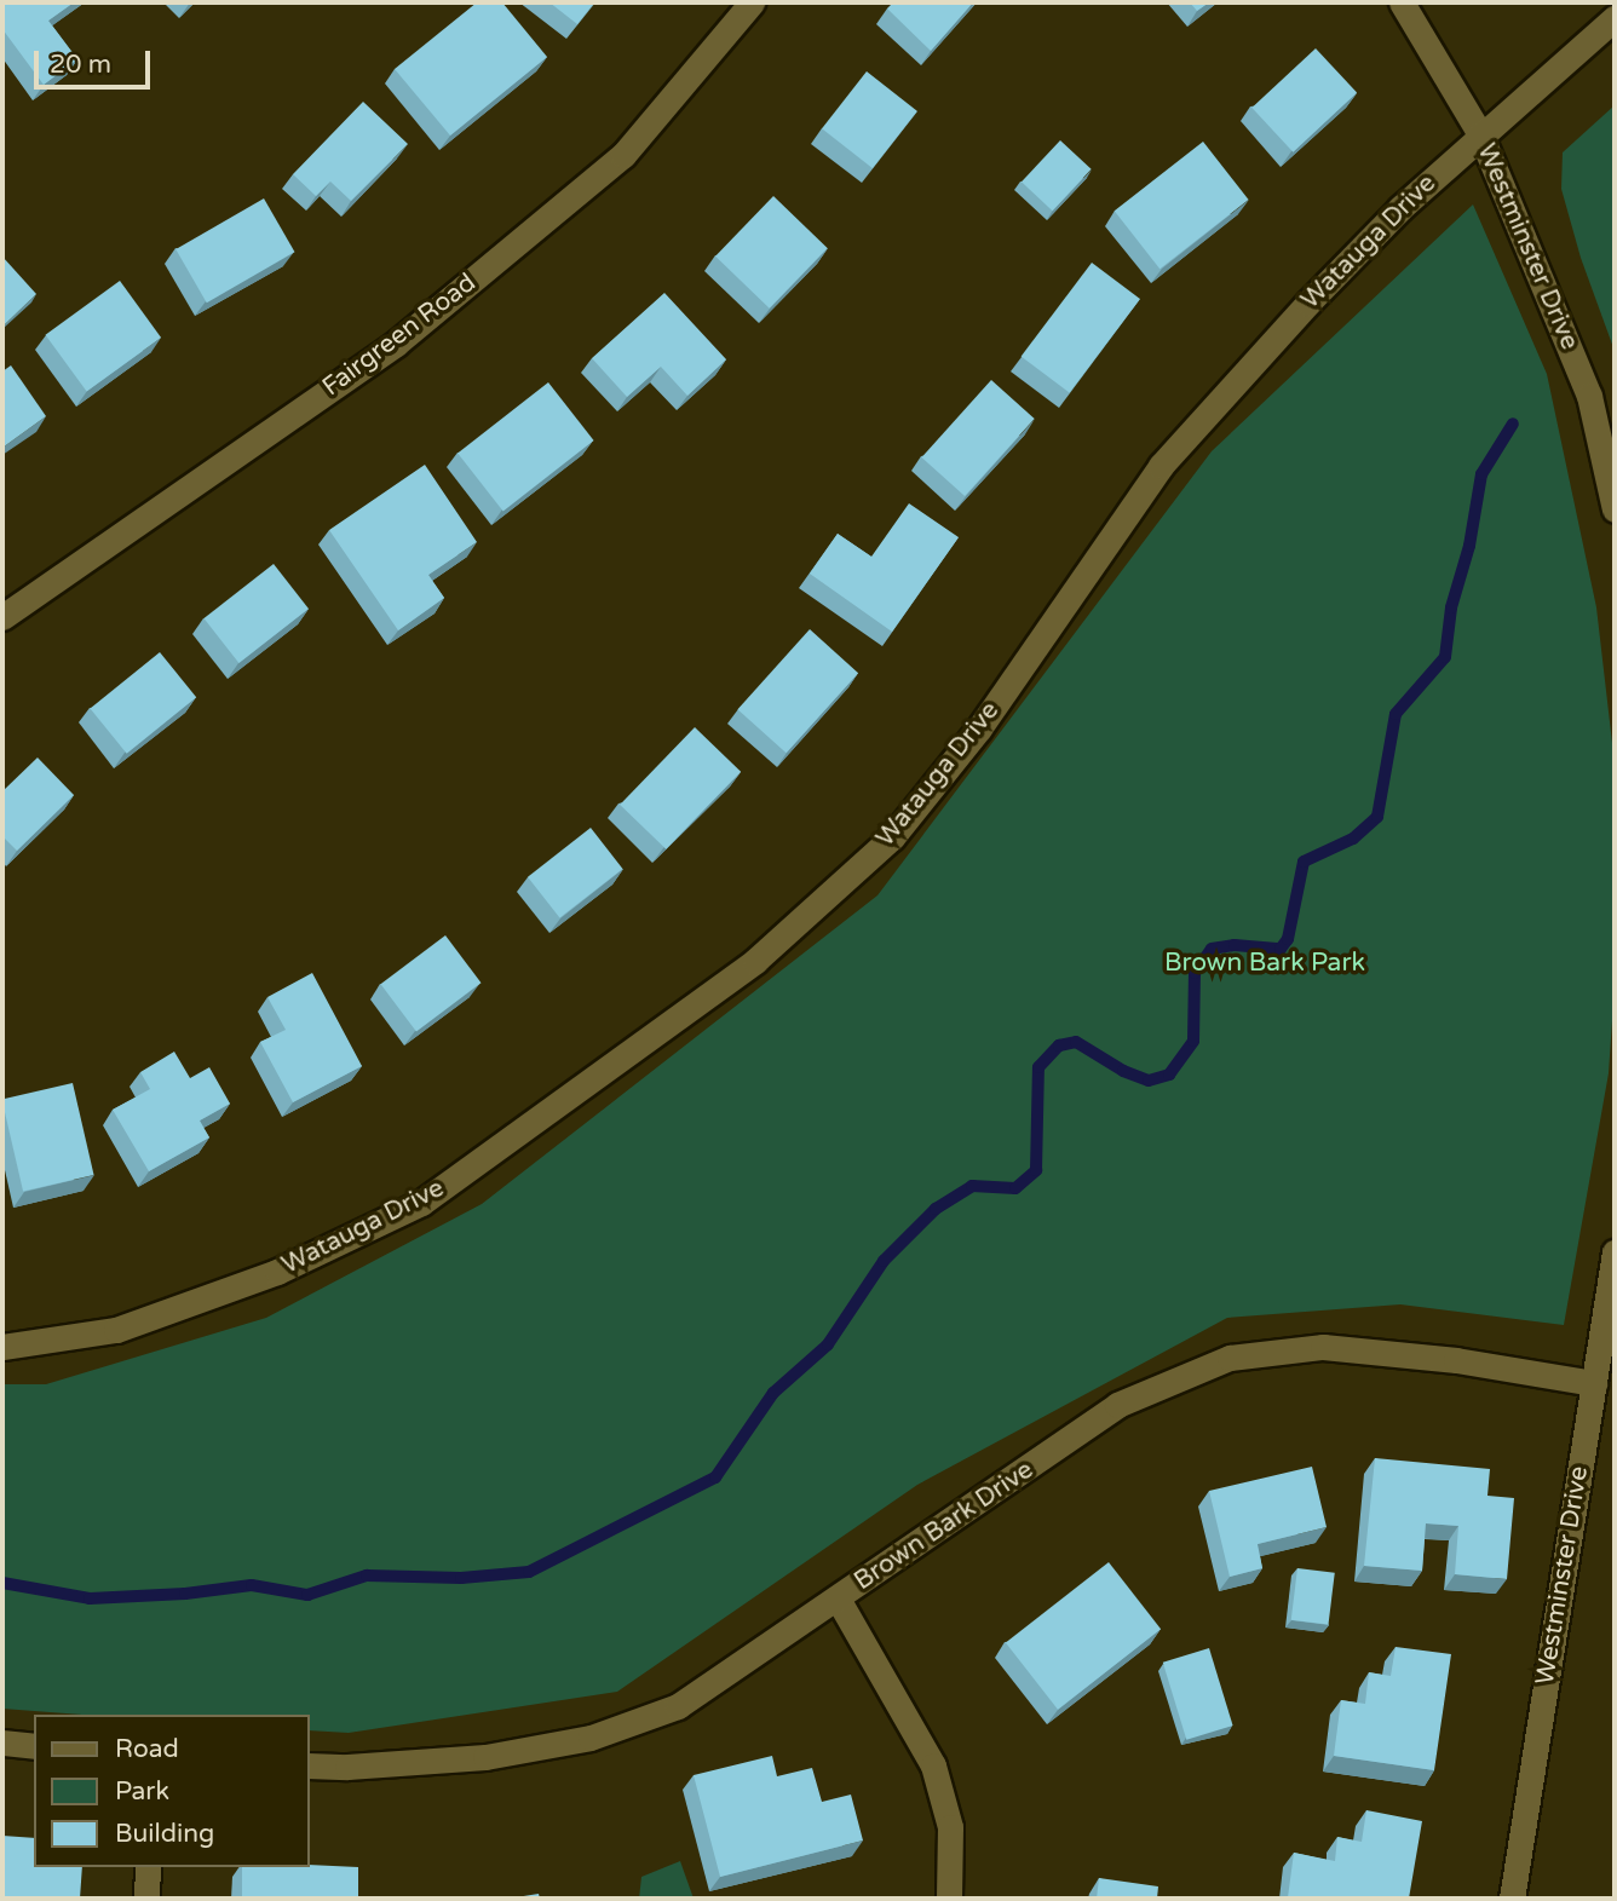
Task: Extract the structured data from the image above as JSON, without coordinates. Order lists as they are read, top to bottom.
{
  "streets": {
    "street": [
      "Watauga Drive",
      "Westminster Drive",
      "Fairgreen Road",
      "Brown Bark Drive"
    ]
  },
  "crossings": [
    ["Watauga Drive", "Westminster Drive"],
    ["Westminster Drive", "Brown Bark Drive"]
  ],
  "parks": ["Brown Bark Park"],
  "legend": ["Road", "Park", "Building"],
  "scale_bar": "20 m"
}
